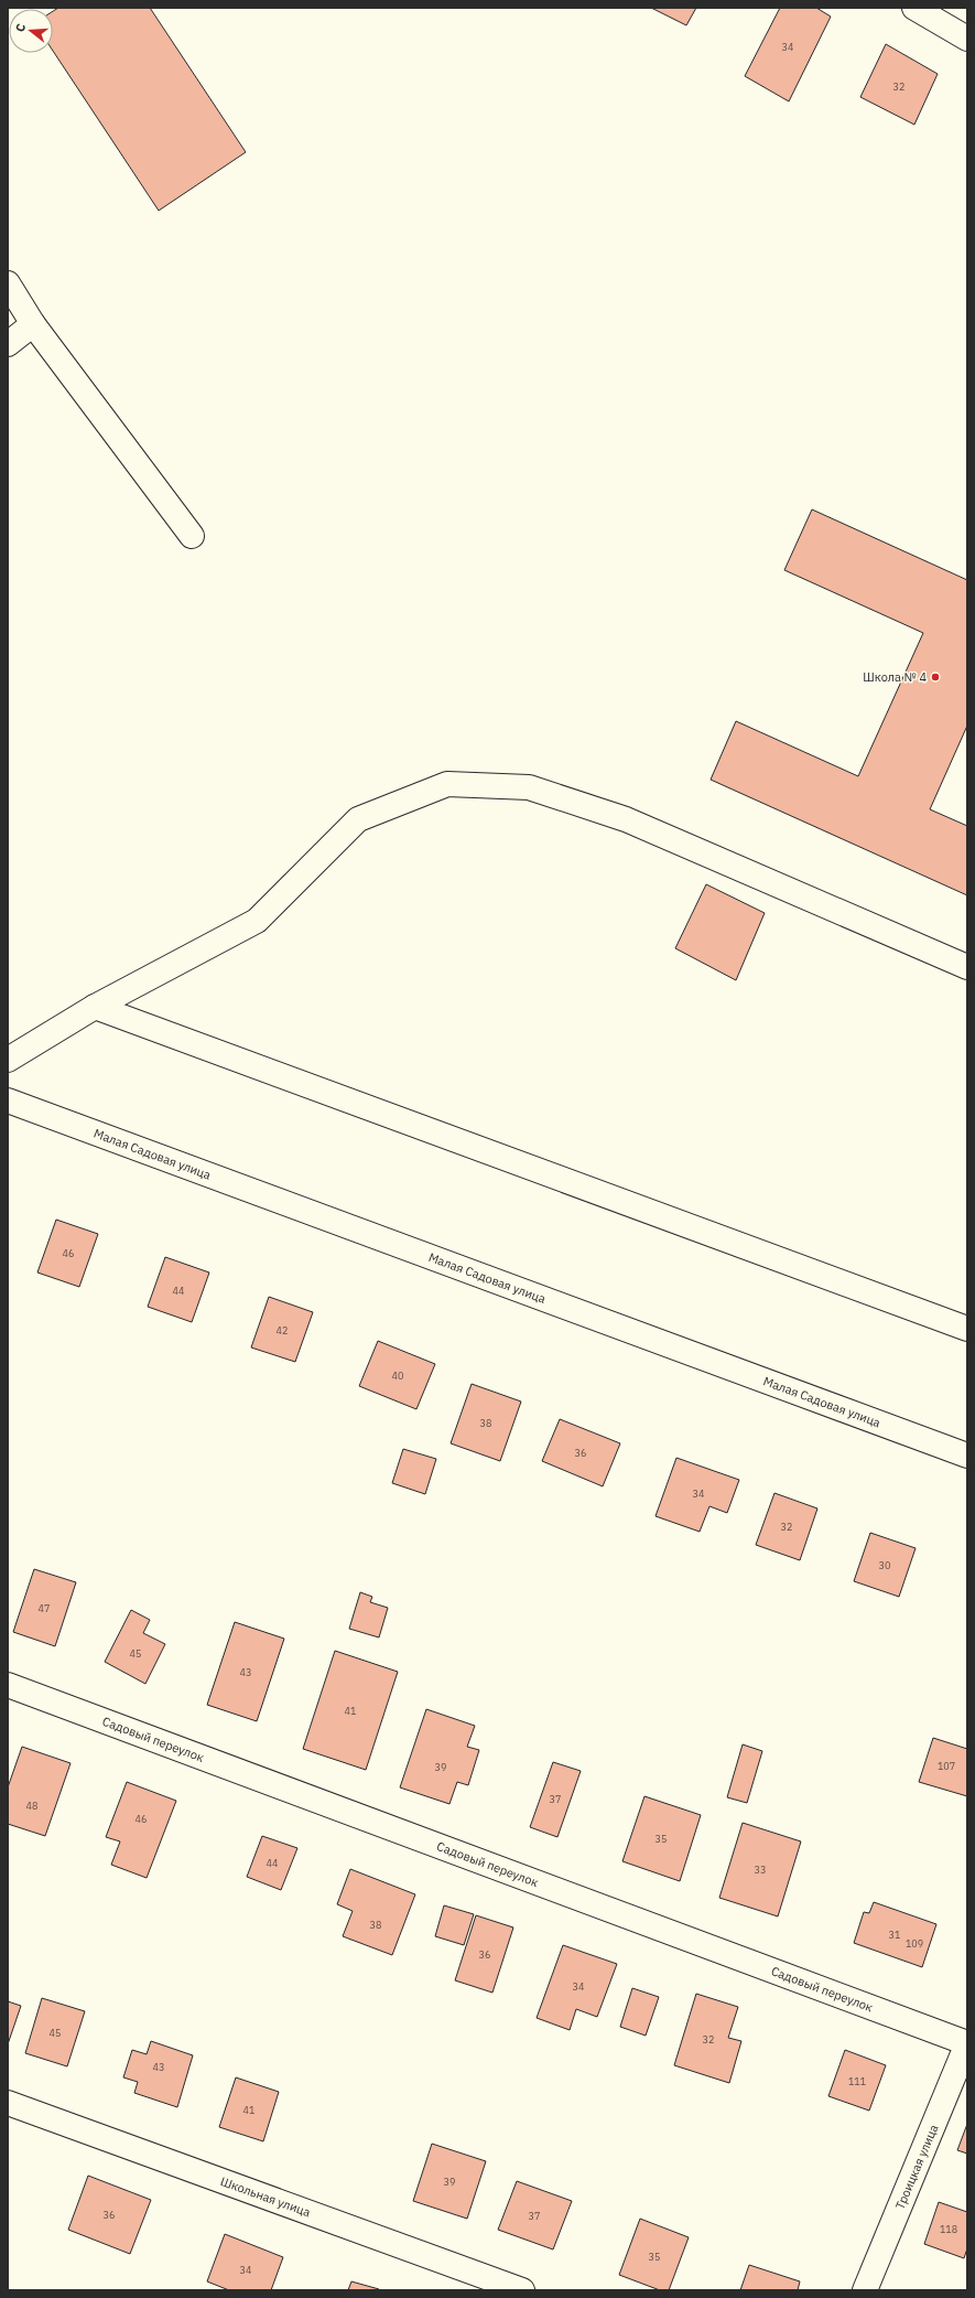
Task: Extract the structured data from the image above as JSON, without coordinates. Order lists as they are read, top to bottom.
{
  "streets": {
    "street": [
      "Малая Садовая улица",
      "Садовый переулок",
      "Троицкая улица",
      "Школьная улица"
    ]
  },
  "crossings": [
    ["Садовый переулок", "Троицкая улица"]
  ],
  "places": ["Школа № 4"],
  "house_numbers": [
    "34",
    "32",
    "46",
    "44",
    "42",
    "40",
    "38",
    "36",
    "34",
    "32",
    "30",
    "47",
    "45",
    "43",
    "41",
    "107",
    "39",
    "37",
    "48",
    "46",
    "35",
    "44",
    "33",
    "38",
    "31",
    "109",
    "36",
    "34",
    "45",
    "32",
    "43",
    "111",
    "41",
    "39",
    "36",
    "37",
    "118",
    "35",
    "34"
  ],
  "north": "left"
}
